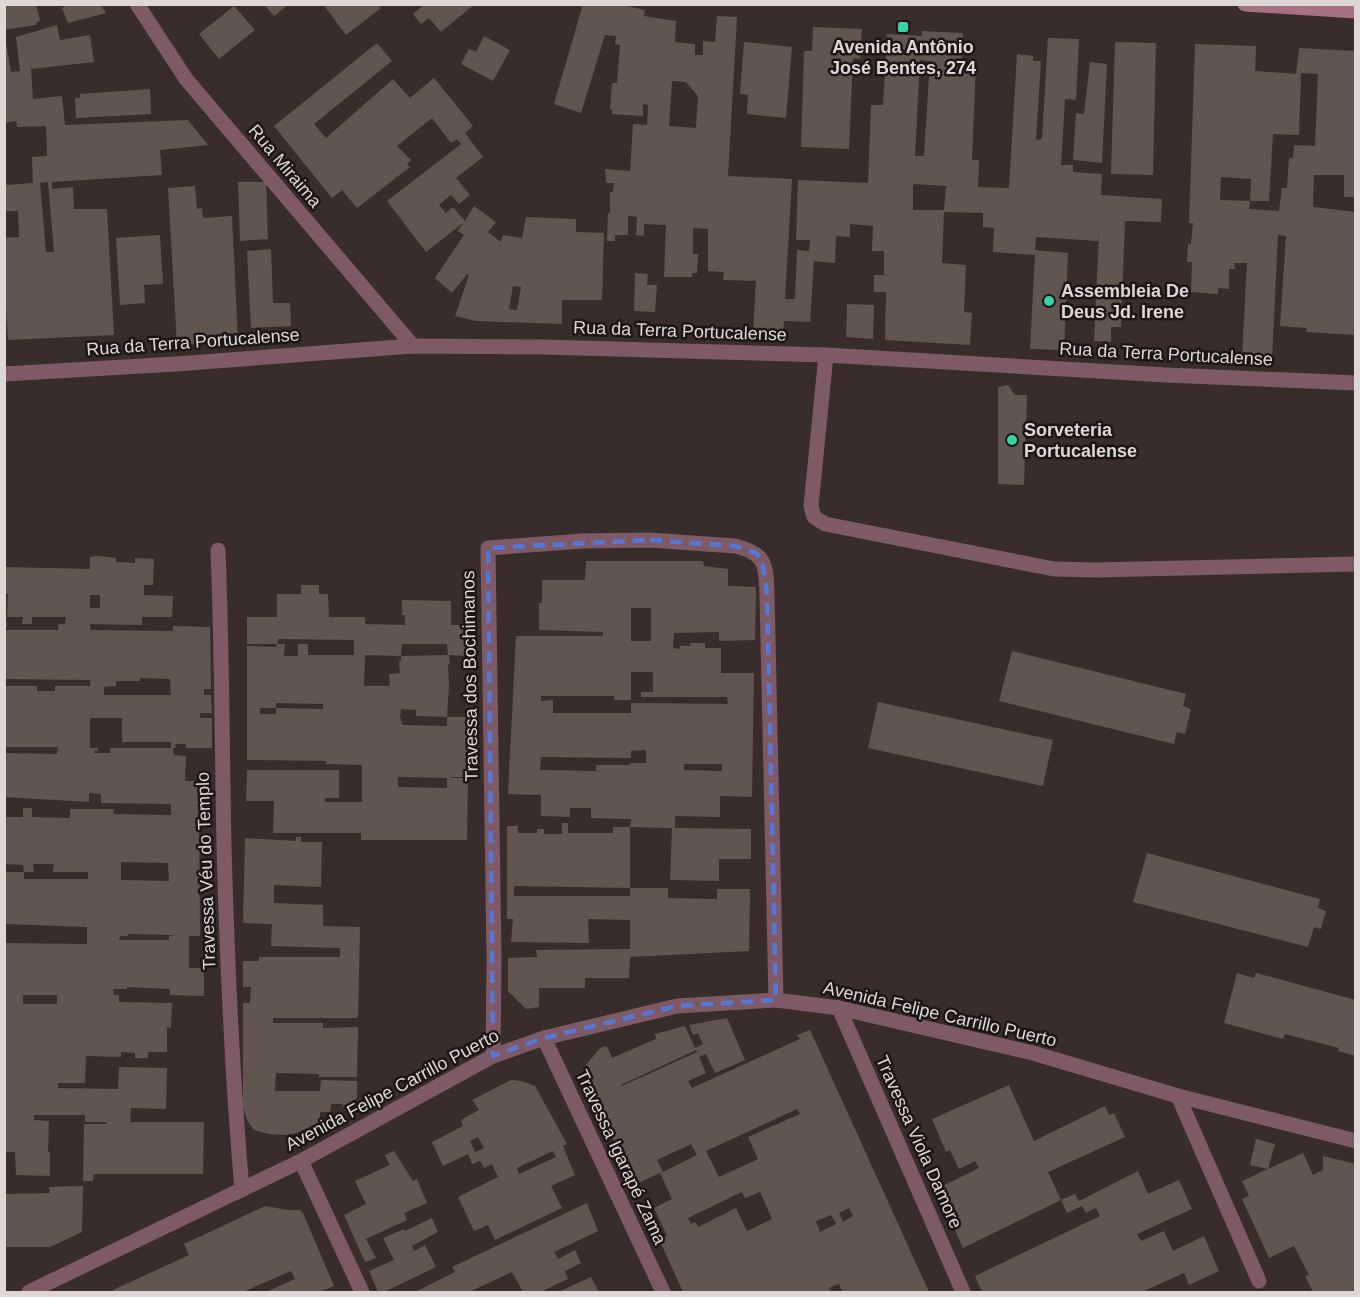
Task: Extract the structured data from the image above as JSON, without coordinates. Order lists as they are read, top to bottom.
{
  "streets": {
    "street": [
      "Rua Miraima",
      "Rua da Terra Portucalense",
      "Travessa dos Bochimanos",
      "Travessa Véu do Templo",
      "Avenida Felipe Carrillo Puerto",
      "Travessa Viola Damore",
      "Travessa Igarapé Zama"
    ]
  },
  "crossings": [
    ["Rua Miraima", "Rua da Terra Portucalense"],
    ["Travessa dos Bochimanos", "Avenida Felipe Carrillo Puerto"],
    ["Travessa Véu do Templo", "Avenida Felipe Carrillo Puerto"],
    ["Avenida Felipe Carrillo Puerto", "Travessa Viola Damore"],
    ["Avenida Felipe Carrillo Puerto", "Travessa Igarapé Zama"]
  ],
  "places": {
    "transit": ["Avenida Antônio José Bentes, 274"],
    "other": ["Assembleia De Deus Jd. Irene", "Sorveteria Portucalense"]
  }
}
